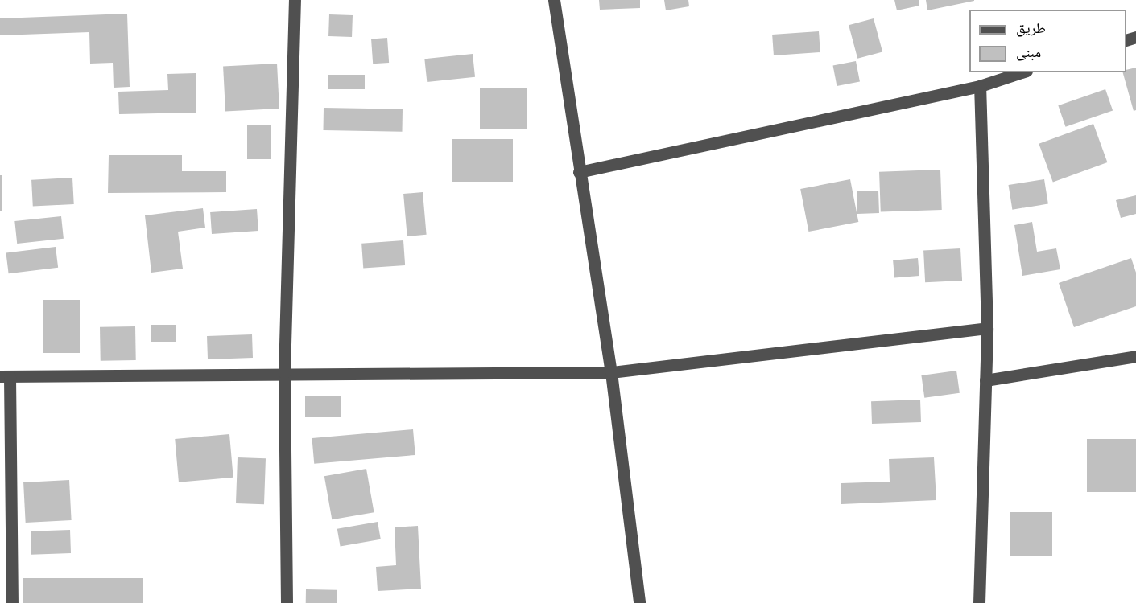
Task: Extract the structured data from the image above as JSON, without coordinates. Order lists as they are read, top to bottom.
{
  "legend": ["طريق", "مبنى"]
}
